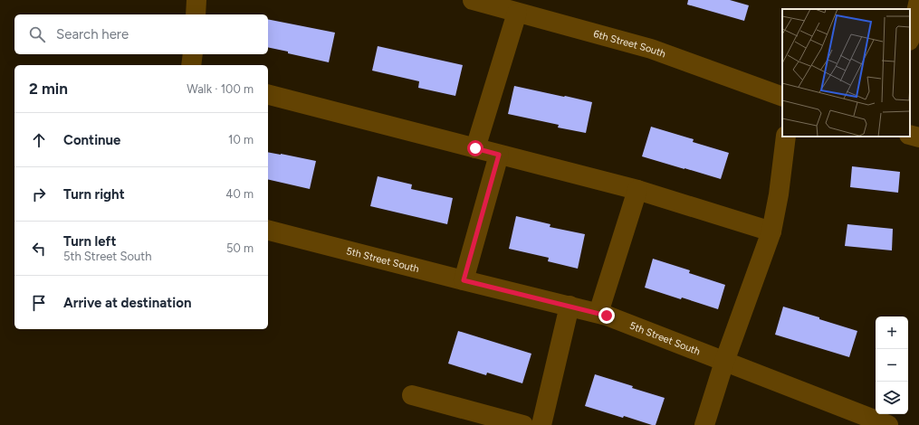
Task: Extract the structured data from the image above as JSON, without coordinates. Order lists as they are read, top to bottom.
{
  "streets": {
    "street": ["6th Street South", "5th Street South"]
  },
  "page": {
    "search": "Search here",
    "heading": ["2 min", "Walk · 100 m"],
    "list": [
      ["Continue", "10 m"],
      ["Turn right", "40 m"],
      ["Turn left", "5th Street South", "50 m"],
      "Arrive at destination"
    ],
    "map_buttons": ["+", "−"]
  }
}
